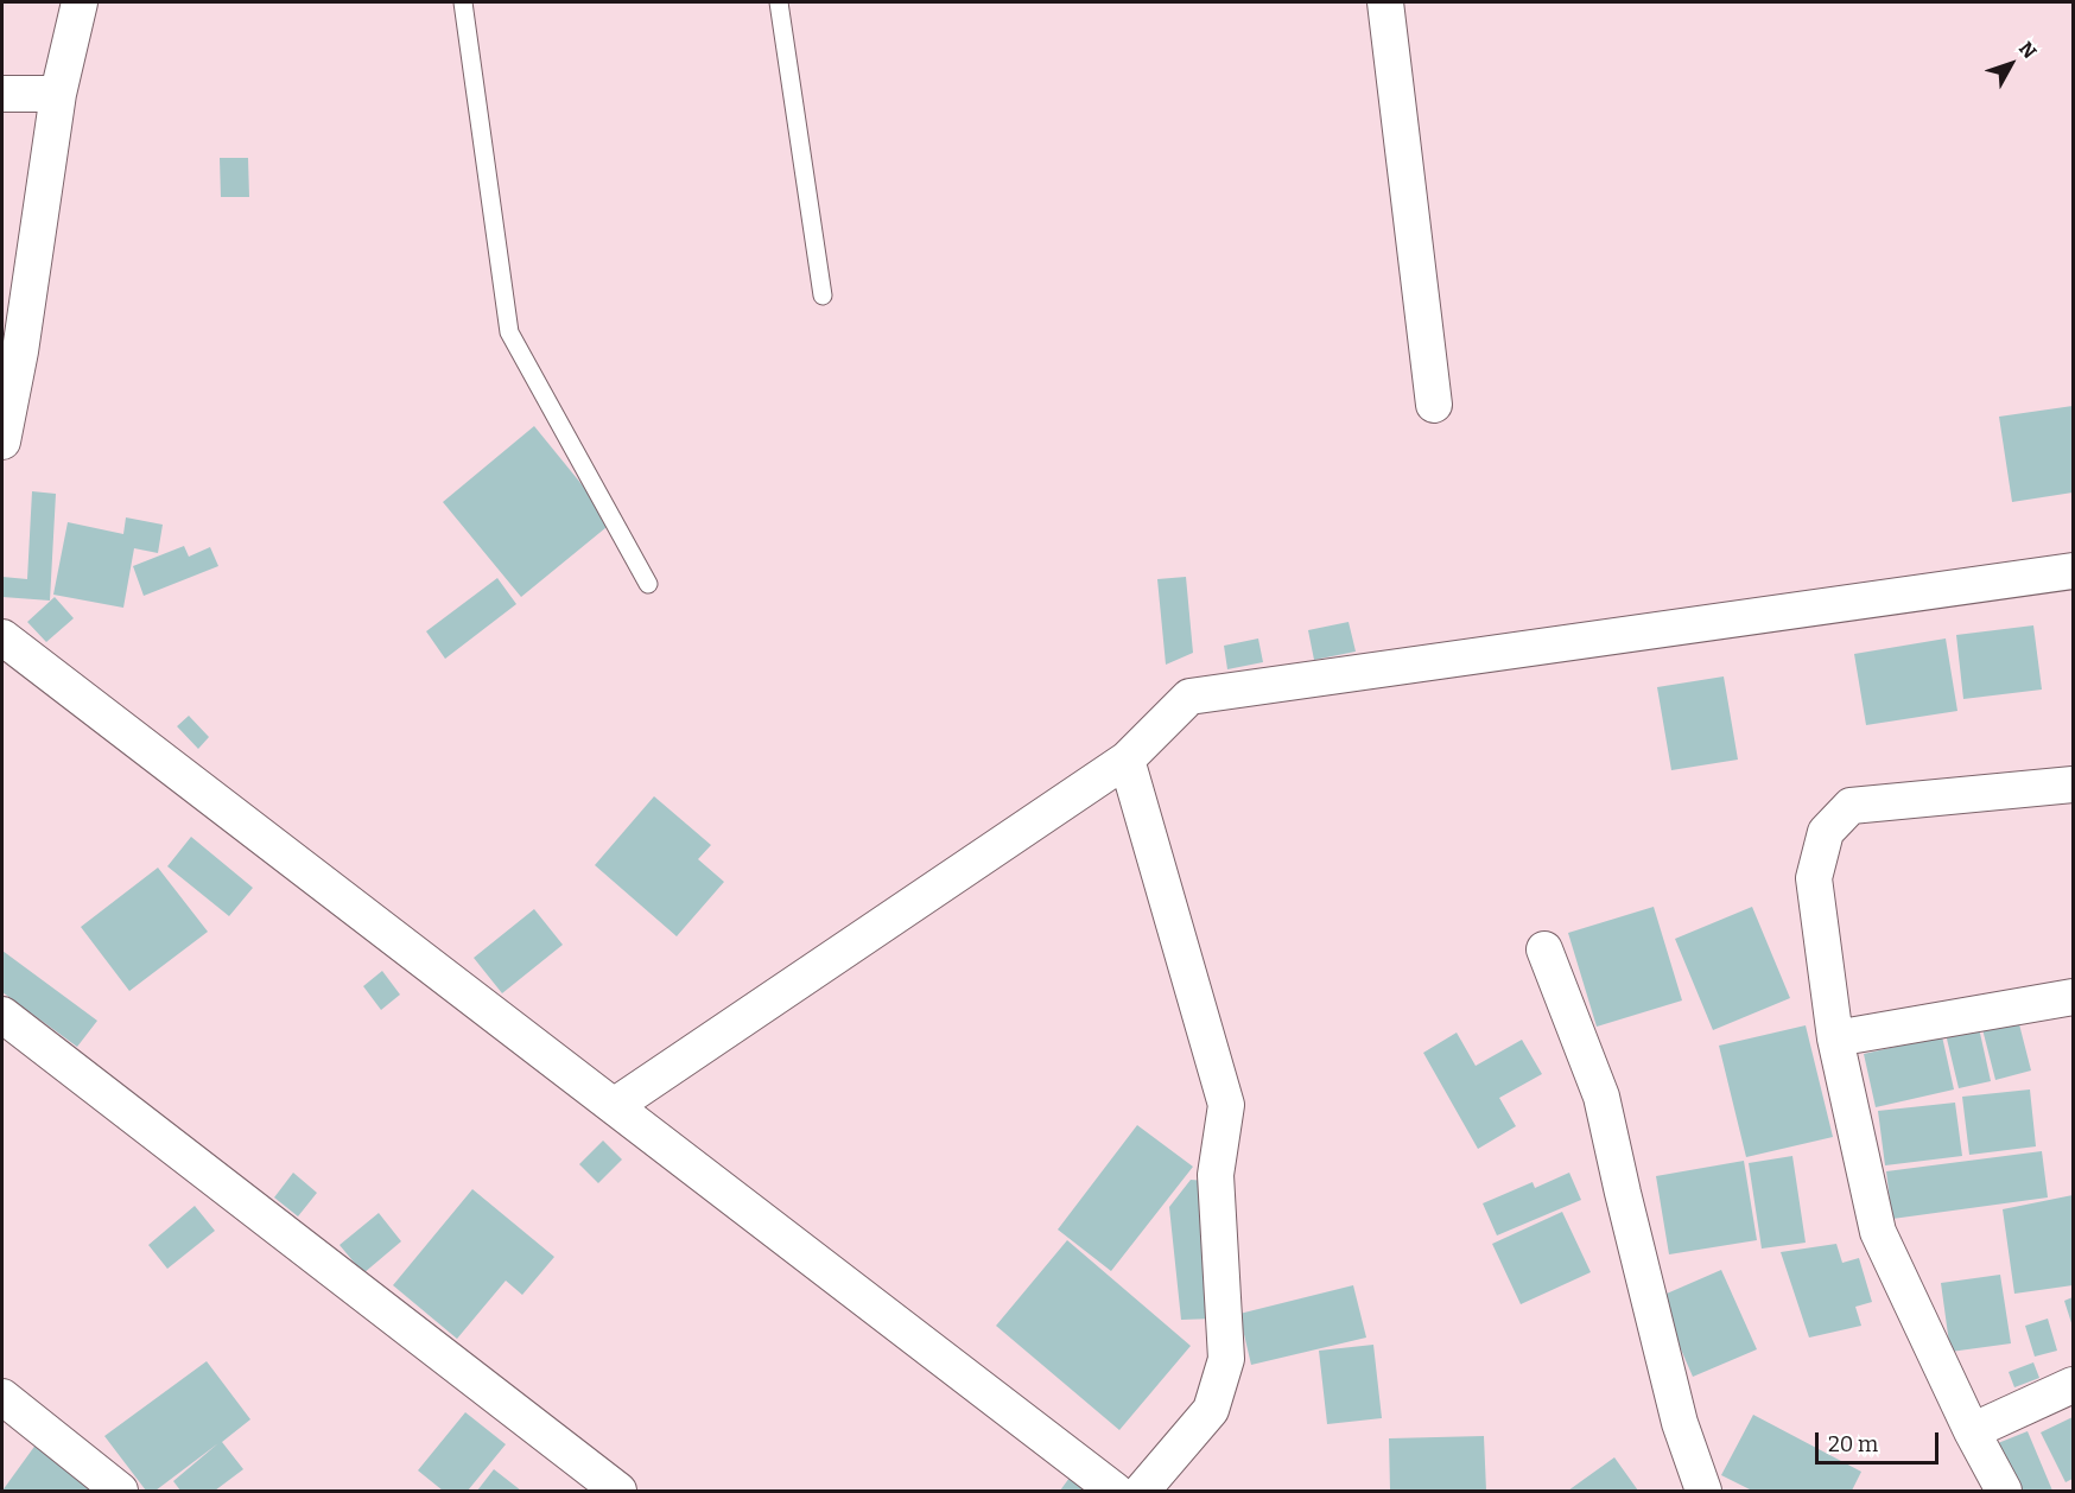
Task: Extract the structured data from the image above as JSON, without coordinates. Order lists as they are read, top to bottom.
{
  "scale_bar": "20 m",
  "north": "top right"
}
